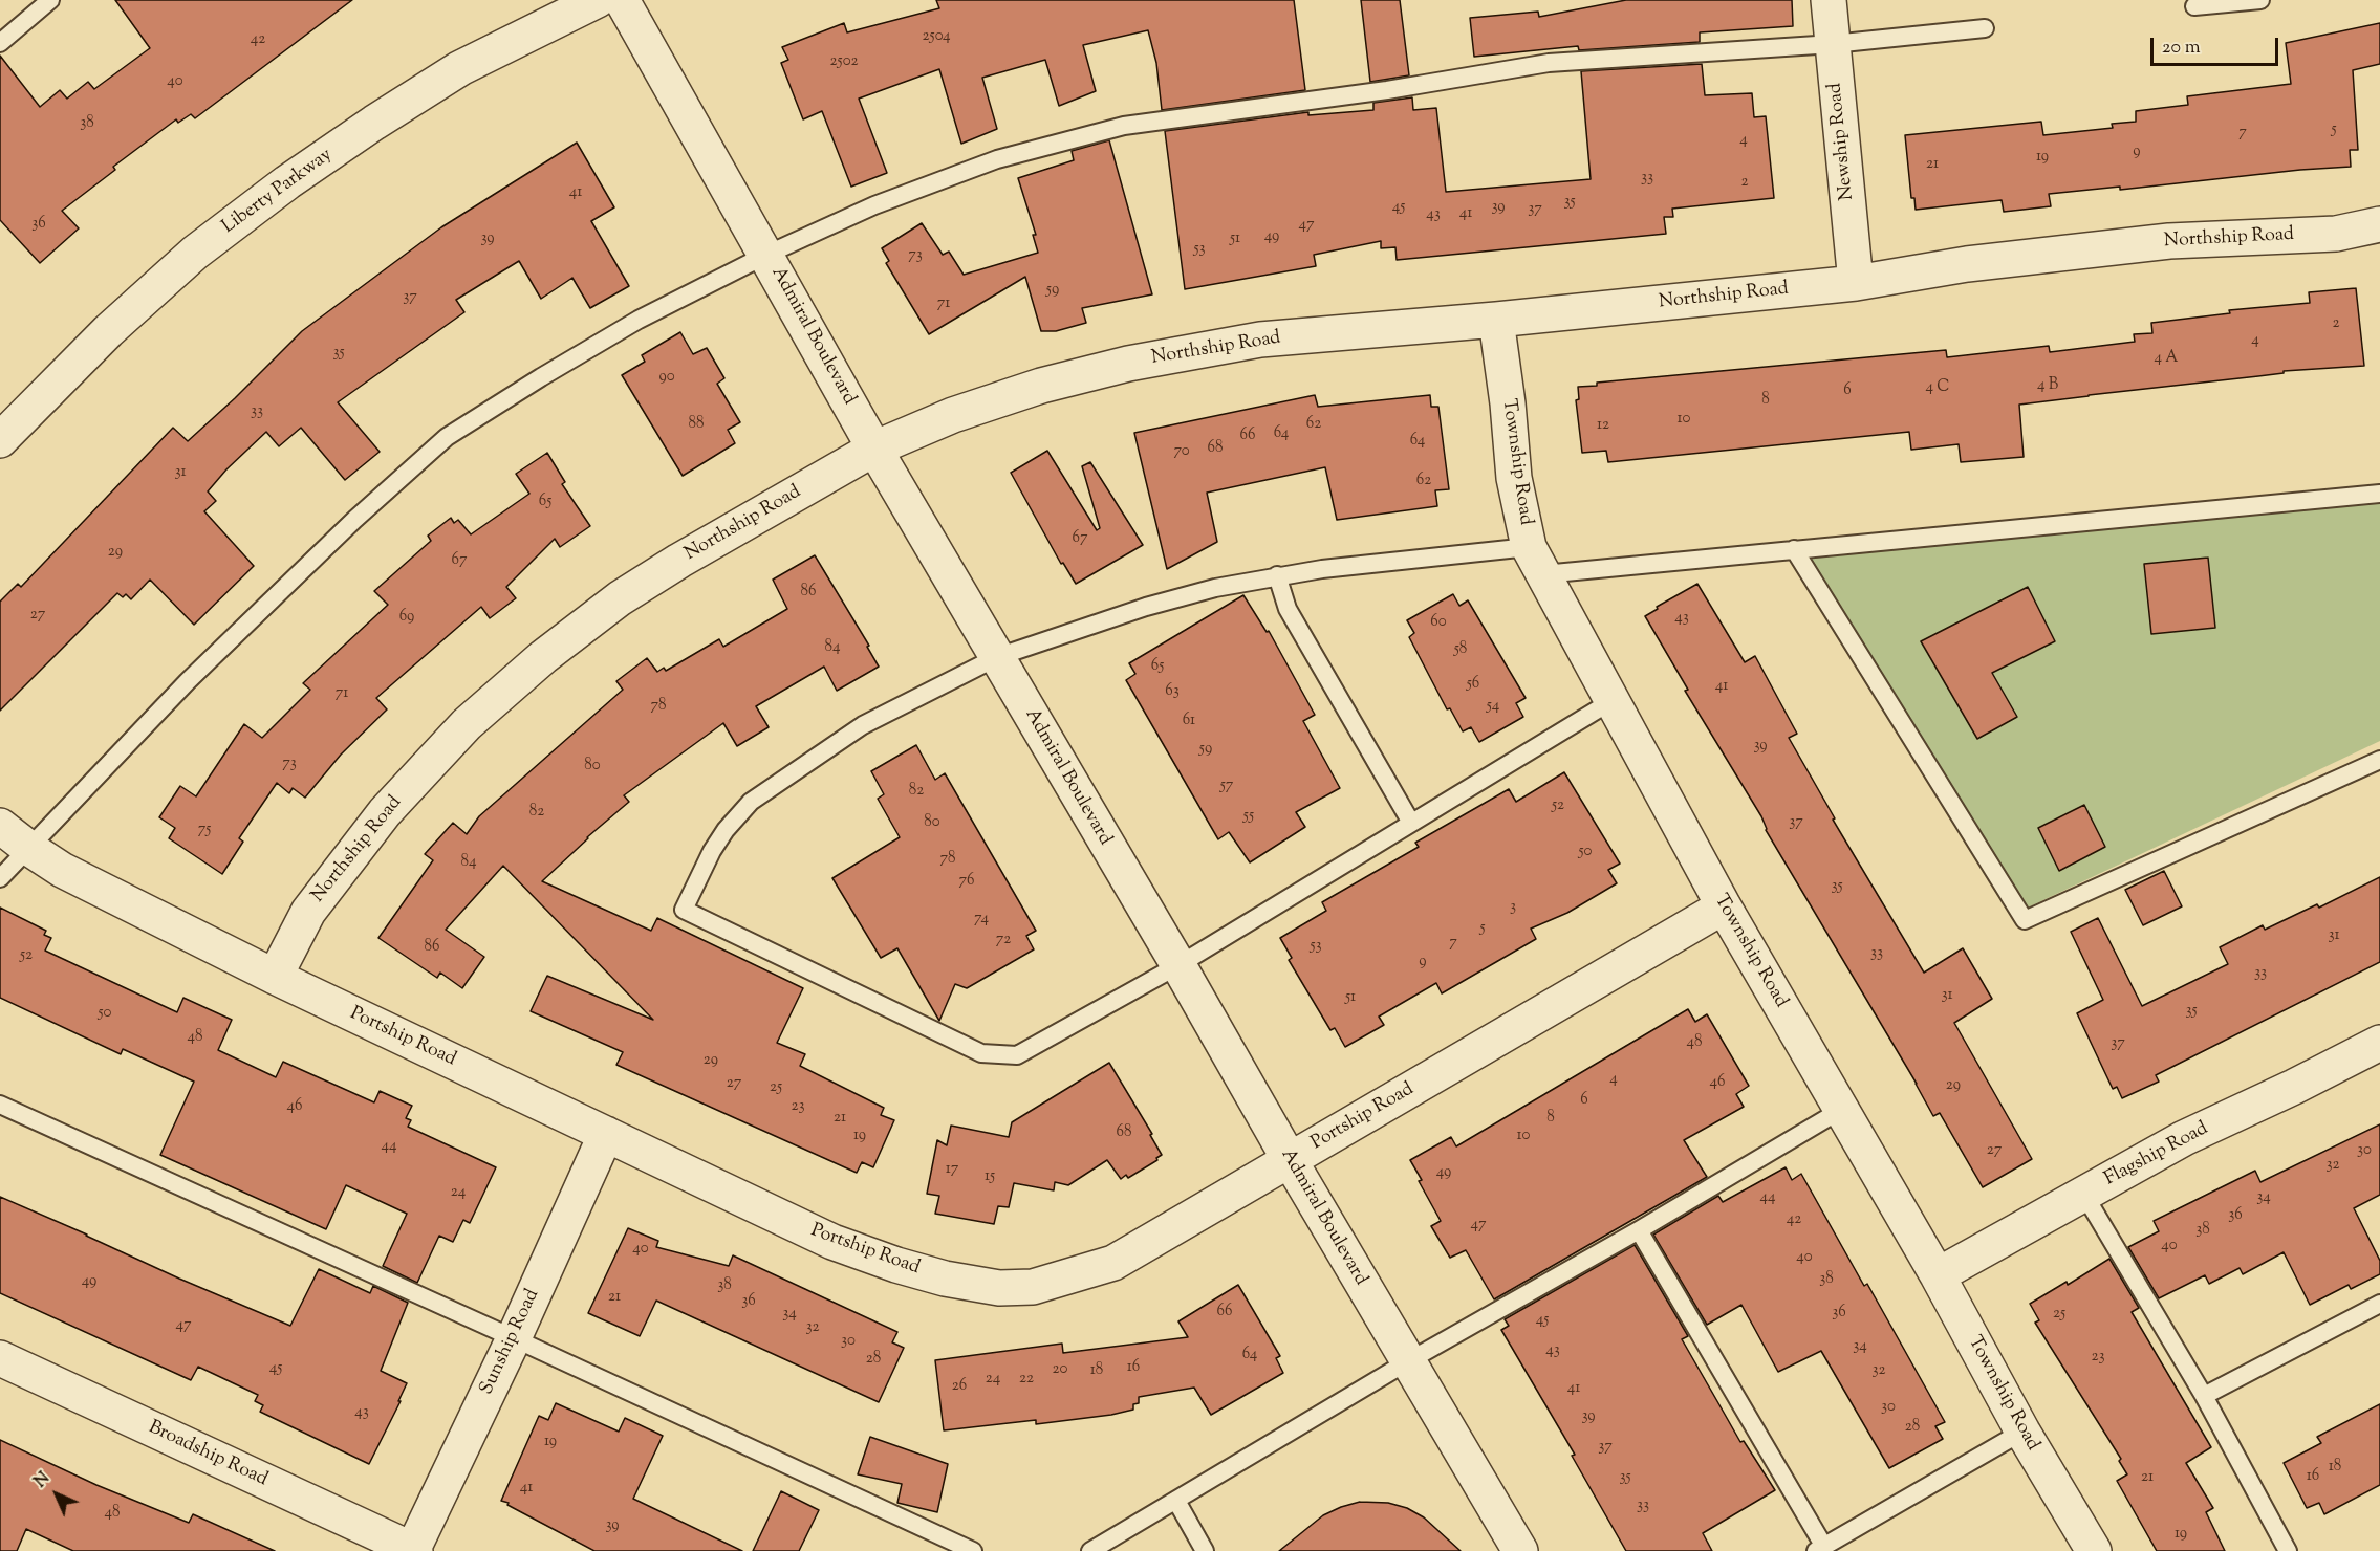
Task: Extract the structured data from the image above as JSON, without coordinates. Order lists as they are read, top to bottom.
{
  "streets": {
    "street": [
      "Newship Road",
      "Liberty Parkway",
      "Northship Road",
      "Admiral Boulevard",
      "Township Road",
      "Portship Road",
      "Flagship Road",
      "Sunship Road",
      "Broadship Road"
    ]
  },
  "crossings": [
    ["Newship Road", "Northship Road"],
    ["Northship Road", "Admiral Boulevard"],
    ["Northship Road", "Township Road"],
    ["Northship Road", "Portship Road"],
    ["Admiral Boulevard", "Portship Road"],
    ["Township Road", "Portship Road"],
    ["Township Road", "Flagship Road"],
    ["Portship Road", "Sunship Road"],
    ["Sunship Road", "Broadship Road"]
  ],
  "house_numbers": [
    "2504",
    "42",
    "2502",
    "40",
    "38",
    "5",
    "7",
    "4",
    "9",
    "19",
    "21",
    "33",
    "2",
    "41",
    "35",
    "45",
    "39",
    "37",
    "41",
    "43",
    "36",
    "47",
    "49",
    "39",
    "51",
    "53",
    "73",
    "59",
    "37",
    "71",
    "2",
    "4",
    "35",
    "4 A",
    "90",
    "4 B",
    "4 C",
    "6",
    "8",
    "33",
    "10",
    "88",
    "62",
    "12",
    "64",
    "66",
    "64",
    "68",
    "70",
    "31",
    "62",
    "65",
    "67",
    "29",
    "67",
    "86",
    "27",
    "69",
    "43",
    "60",
    "84",
    "58",
    "65",
    "56",
    "41",
    "63",
    "71",
    "78",
    "54",
    "61",
    "39",
    "59",
    "73",
    "80",
    "57",
    "82",
    "52",
    "82",
    "55",
    "80",
    "37",
    "75",
    "50",
    "78",
    "84",
    "76",
    "35",
    "3",
    "74",
    "5",
    "31",
    "72",
    "7",
    "53",
    "86",
    "33",
    "52",
    "9",
    "33",
    "31",
    "51",
    "35",
    "50",
    "48",
    "48",
    "37",
    "29",
    "4",
    "46",
    "27",
    "29",
    "25",
    "6",
    "46",
    "23",
    "21",
    "8",
    "68",
    "19",
    "10",
    "44",
    "27",
    "30",
    "32",
    "17",
    "49",
    "15",
    "24",
    "44",
    "34",
    "36",
    "42",
    "47",
    "38",
    "40",
    "40",
    "40",
    "38",
    "49",
    "38",
    "21",
    "36",
    "66",
    "36",
    "34",
    "25",
    "45",
    "47",
    "32",
    "30",
    "34",
    "43",
    "64",
    "23",
    "28",
    "16",
    "45",
    "20",
    "18",
    "32",
    "24",
    "22",
    "26",
    "41",
    "30",
    "43",
    "39",
    "28",
    "19",
    "37",
    "18",
    "16",
    "35",
    "21",
    "41",
    "33",
    "48",
    "39",
    "19"
  ],
  "scale_bar": "20 m",
  "north": "top left"
}
